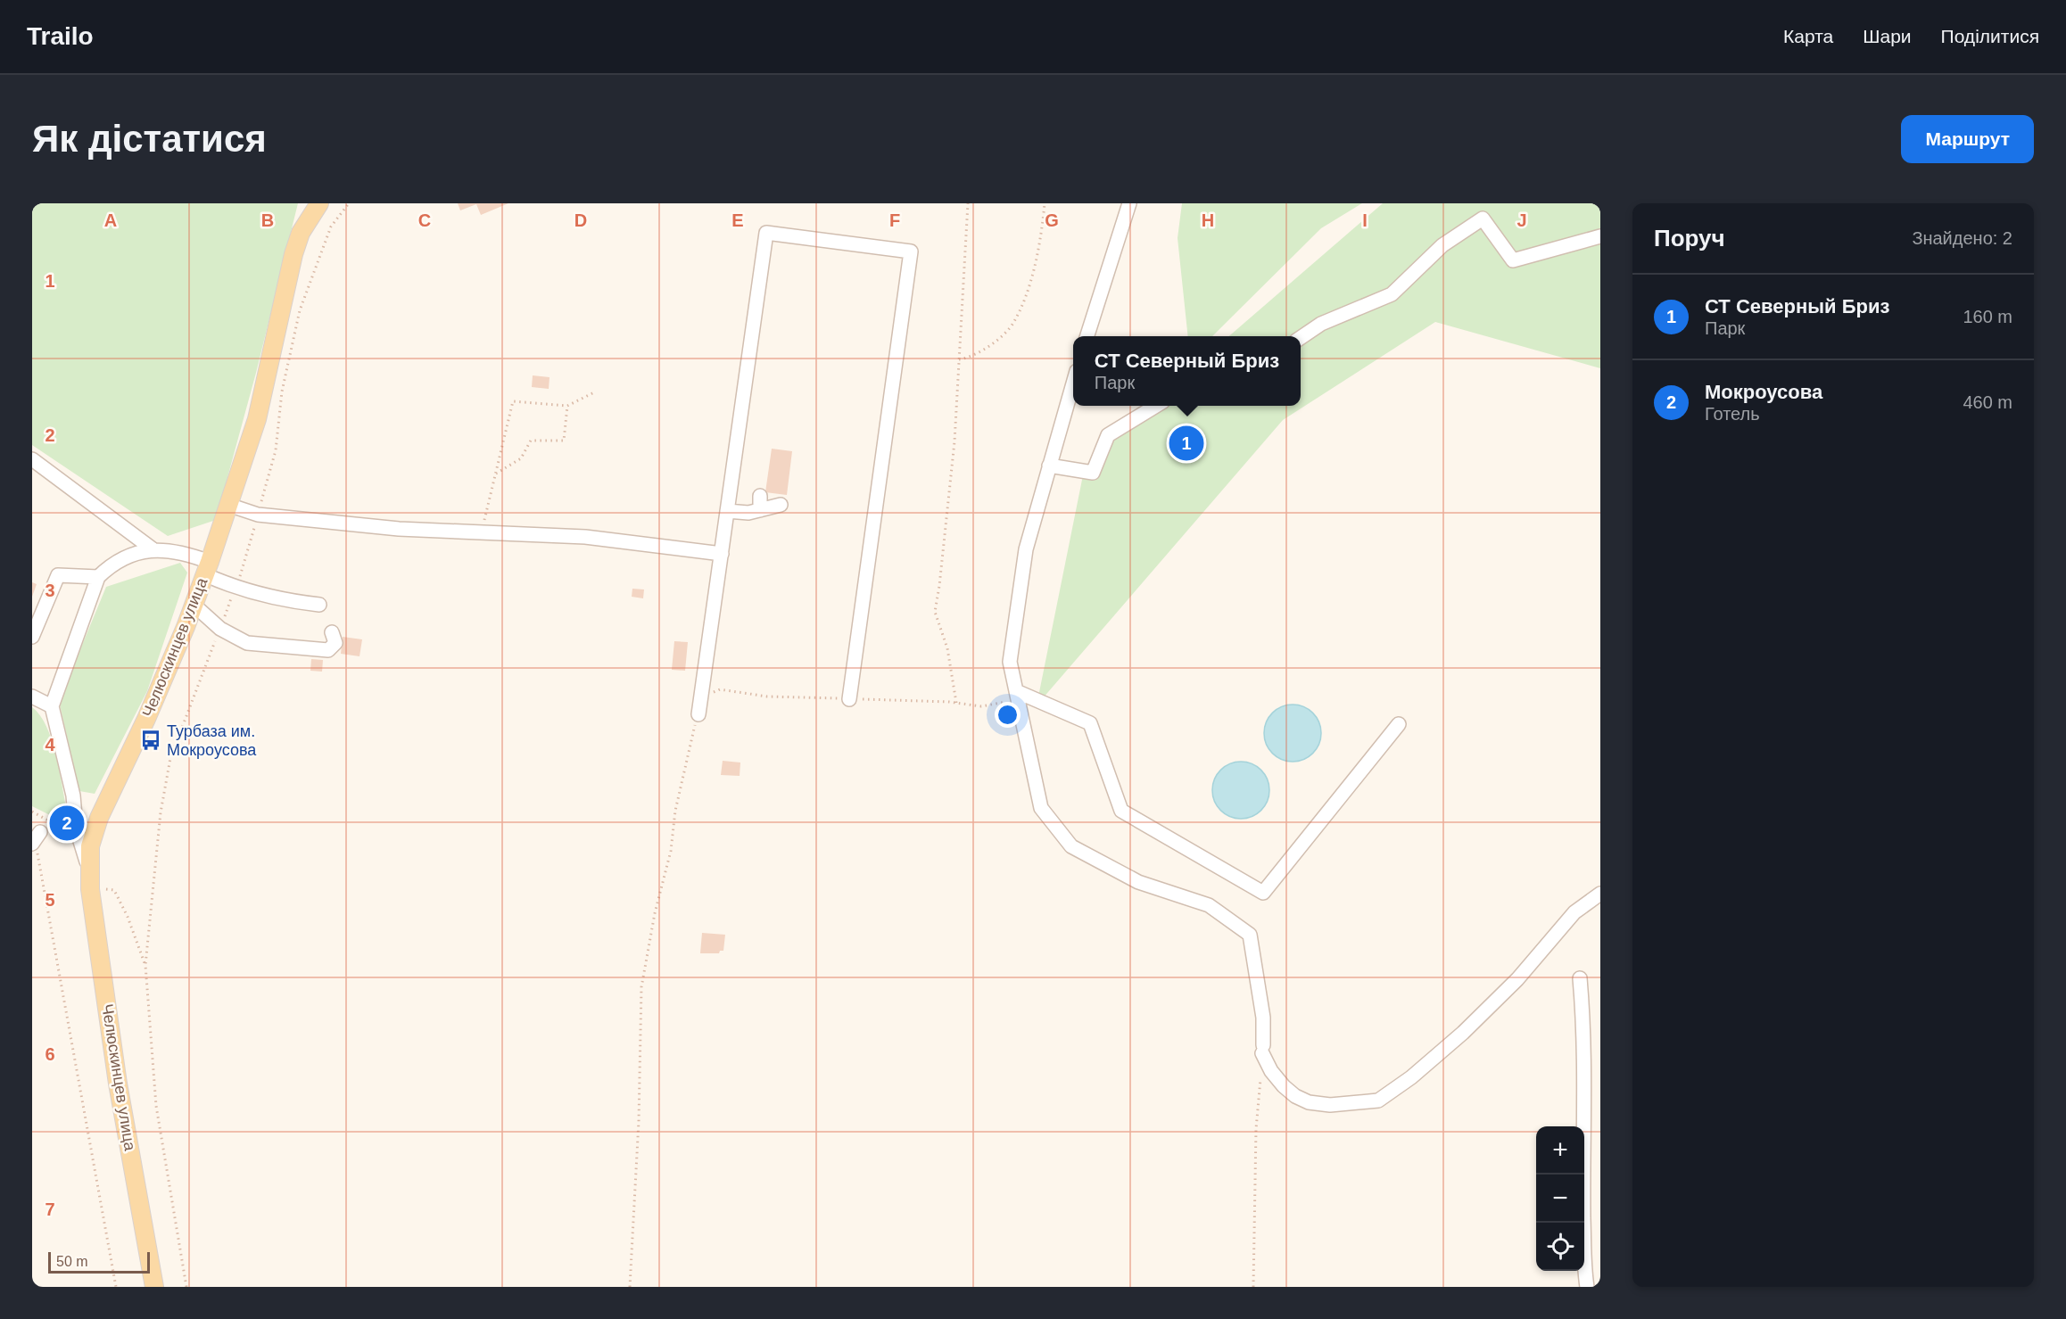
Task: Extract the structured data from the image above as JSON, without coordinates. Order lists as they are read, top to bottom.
{
  "streets": {
    "main road": ["Челюскинцев улица"]
  },
  "places": {
    "bus stop": ["Турбаза им. Мокроусова"]
  },
  "scale_bar": "50 m",
  "page": {
    "header": "Trailo",
    "nav": ["Карта", "Шари", "Поділитися"],
    "buttons": "Маршрут",
    "title": "Як дістатися",
    "heading": ["Поруч", "Знайдено: 2"],
    "list": [
      {
        "mark": "1",
        "name": "СТ Северный Бриз",
        "note": "Парк",
        "value": "160 m"
      },
      {
        "mark": "2",
        "name": "Мокроусова",
        "note": "Готель",
        "value": "460 m"
      }
    ],
    "popup": ["СТ Северный Бриз", "Парк"],
    "pins": ["1", "2"],
    "map_buttons": ["+", "−"],
    "scale": "50 m"
  },
  "grid": {
    "columns": [
      "A",
      "B",
      "C",
      "D",
      "E",
      "F",
      "G",
      "H",
      "I",
      "J"
    ],
    "rows": [
      "1",
      "2",
      "3",
      "4",
      "5",
      "6",
      "7"
    ]
  }
}
